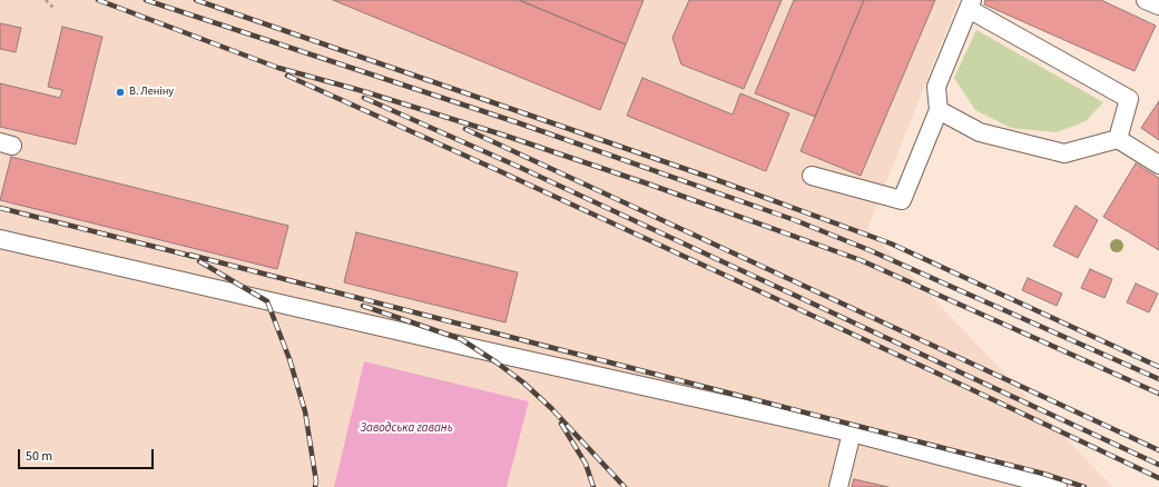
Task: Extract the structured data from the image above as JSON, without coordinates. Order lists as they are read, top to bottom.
{
  "water": ["Заводська гавань"],
  "places": ["В. Леніну"],
  "scale_bar": "50 m"
}
